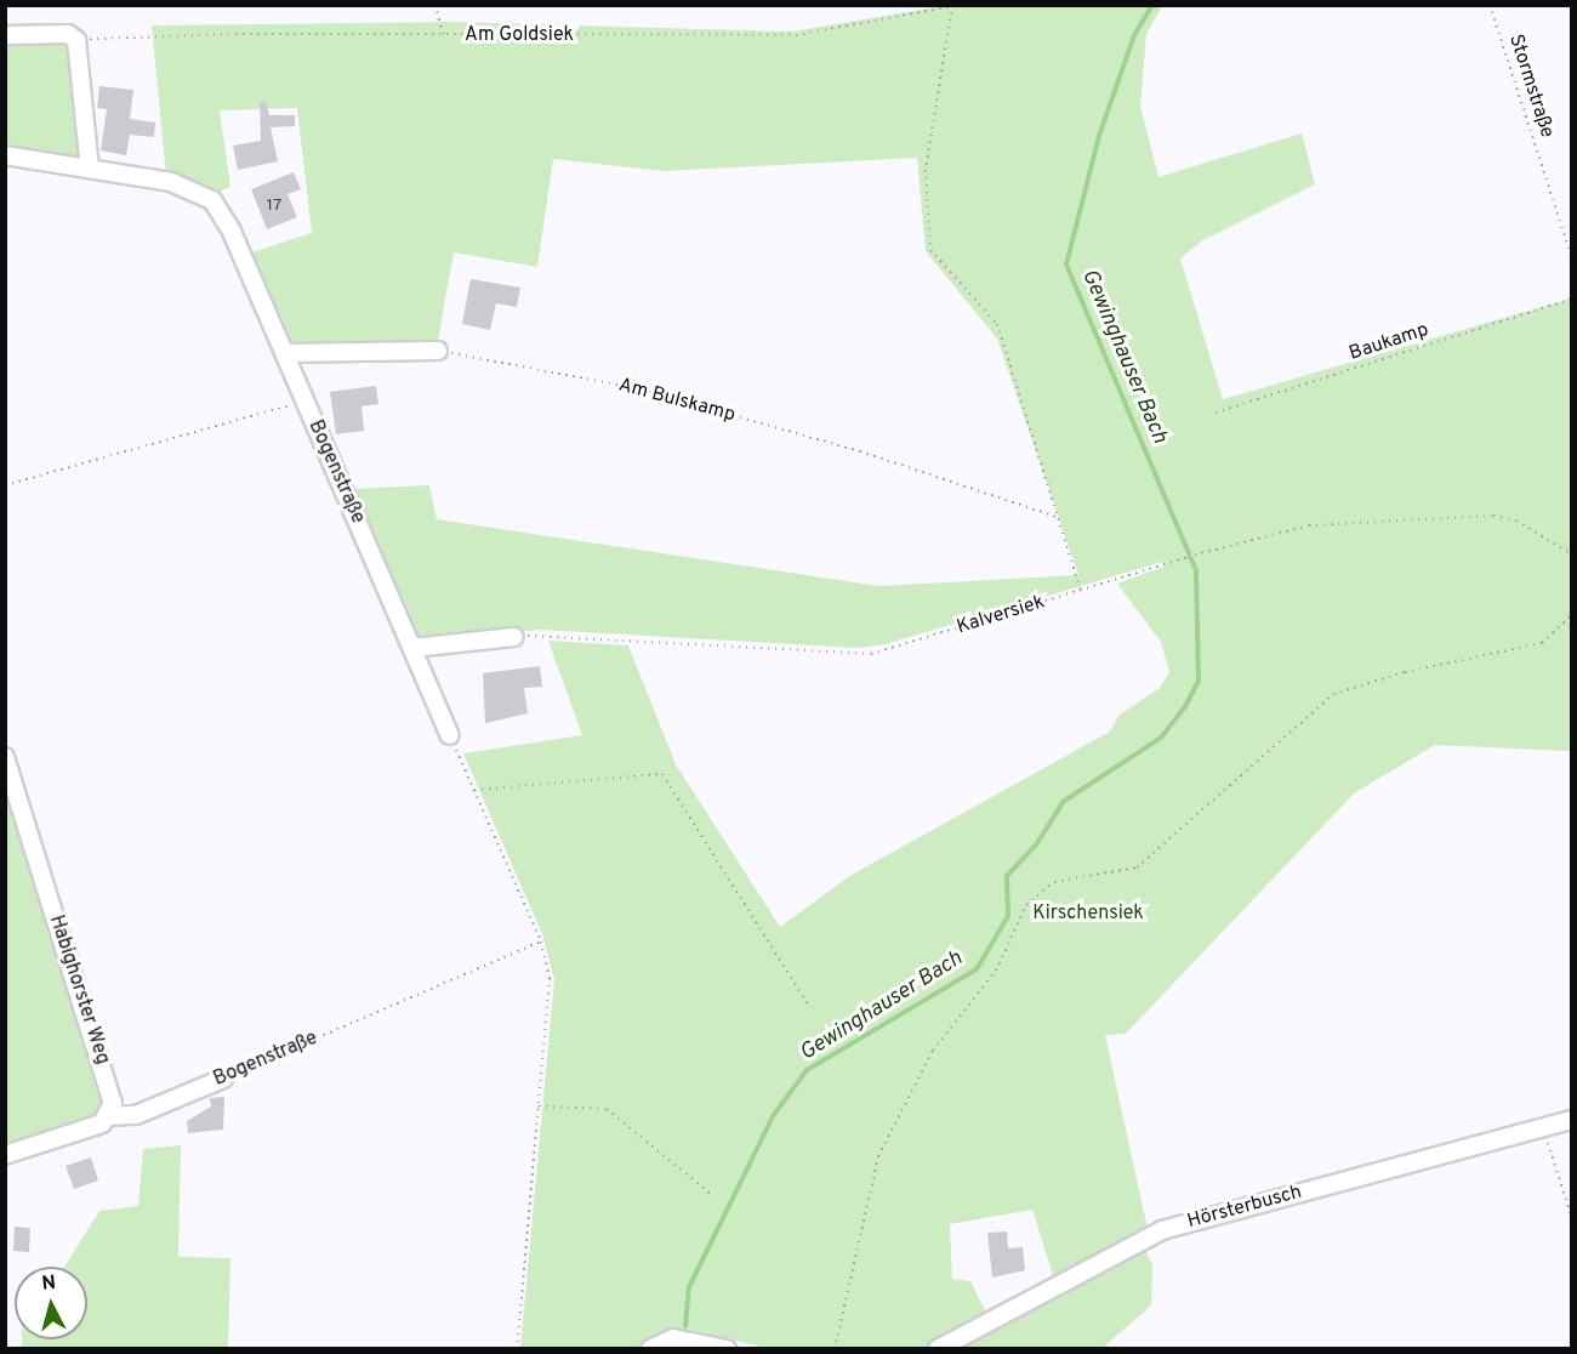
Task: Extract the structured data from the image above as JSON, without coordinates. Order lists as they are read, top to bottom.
{
  "streets": {
    "street": ["Bogenstraße", "Habighorster Weg", "Hörsterbusch"],
    "path": [
      "Am Goldsiek",
      "Stormstraße",
      "Baukamp",
      "Am Bulskamp",
      "Kalversiek"
    ]
  },
  "crossings": [
    ["Bogenstraße", "Habighorster Weg"]
  ],
  "water": ["Gewinghauser Bach"],
  "parks": ["Kirschensiek"],
  "house_numbers": ["17"],
  "north": "top"
}
